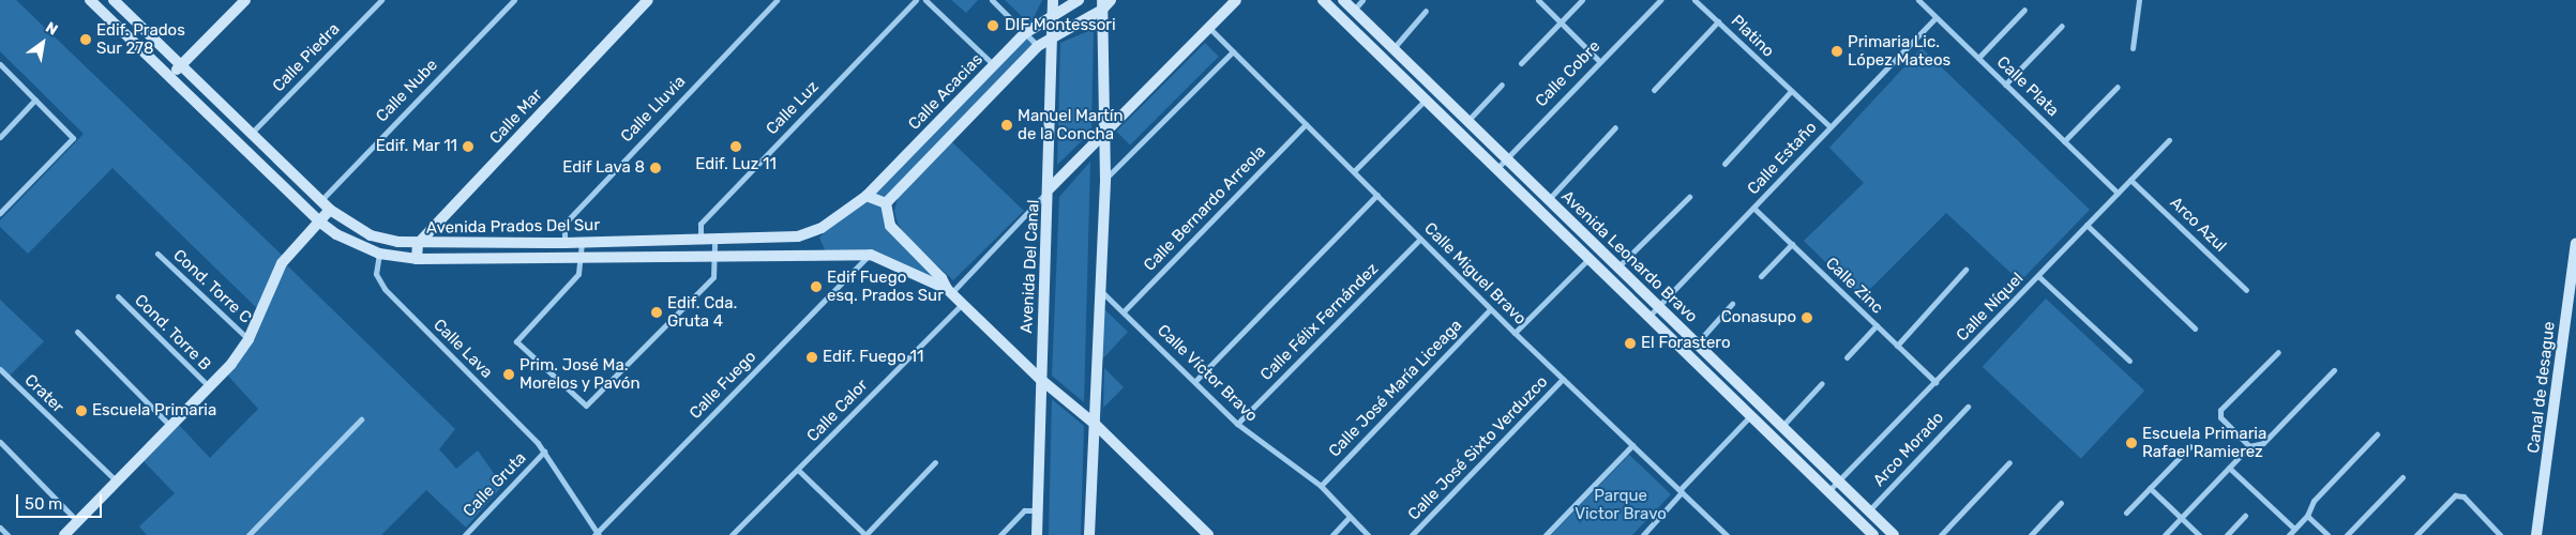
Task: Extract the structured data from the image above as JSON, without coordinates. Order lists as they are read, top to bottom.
{
  "streets": {
    "main road": [
      "Calle Acacias",
      "Calle Mar",
      "Avenida Prados Del Sur",
      "Avenida Leonardo Bravo",
      "Avenida Del Canal",
      "Canal de desague"
    ],
    "street": [
      "Platino",
      "Calle Piedra",
      "Calle Cobre",
      "Calle Plata",
      "Calle Nube",
      "Calle Luz",
      "Calle Lluvia",
      "Calle Estaño",
      "Calle Bernardo Arreola",
      "Arco Azul",
      "Calle Miguel Bravo",
      "Calle Zinc",
      "Cond. Torre C",
      "Calle Níquel",
      "Calle Félix Fernández",
      "Cond. Torre B",
      "Calle Lava",
      "Calle Víctor Bravo",
      "Calle Fuego",
      "Calle José María Liceaga",
      "Crater",
      "Calle Calor",
      "Calle José Sixto Verduzco",
      "Arco Morado",
      "Calle Gruta"
    ]
  },
  "crossings": [
    ["Platino", "Calle Estaño"],
    ["Calle Piedra", "Avenida Prados Del Sur"],
    ["Calle Cobre", "Avenida Leonardo Bravo"],
    ["Calle Plata", "Calle Estaño"],
    ["Calle Plata", "Calle Níquel"],
    ["Calle Nube", "Avenida Prados Del Sur"],
    ["Calle Acacias", "Avenida Prados Del Sur"],
    ["Calle Acacias", "Avenida Del Canal"],
    ["Calle Luz", "Avenida Prados Del Sur"],
    ["Calle Lluvia", "Avenida Prados Del Sur"],
    ["Calle Mar", "Avenida Prados Del Sur"],
    ["Calle Estaño", "Avenida Leonardo Bravo"],
    ["Calle Estaño", "Calle Zinc"],
    ["Calle Bernardo Arreola", "Calle Miguel Bravo"],
    ["Calle Bernardo Arreola", "Calle Víctor Bravo"],
    ["Arco Azul", "Calle Níquel"],
    ["Avenida Prados Del Sur", "Avenida Del Canal"],
    ["Avenida Prados Del Sur", "Calle Lava"],
    ["Avenida Prados Del Sur", "Calle Fuego"],
    ["Avenida Prados Del Sur", "Calle Calor"],
    ["Avenida Leonardo Bravo", "Calle Níquel"],
    ["Avenida Leonardo Bravo", "Arco Morado"],
    ["Calle Miguel Bravo", "Calle Félix Fernández"],
    ["Calle Miguel Bravo", "Calle José María Liceaga"],
    ["Calle Miguel Bravo", "Calle José Sixto Verduzco"],
    ["Calle Zinc", "Calle Níquel"],
    ["Calle Félix Fernández", "Calle Víctor Bravo"],
    ["Calle Lava", "Calle Fuego"],
    ["Calle Lava", "Calle Gruta"],
    ["Calle Víctor Bravo", "Calle José María Liceaga"]
  ],
  "parks": ["Parque Victor Bravo"],
  "places": [
    "DIF Montessori",
    "Edif. Prados Sur 278",
    "Primaria Lic. López Mateos",
    "Manuel Martín de la Concha",
    "Edif. Mar 11",
    "Edif. Luz 11",
    "Edif Lava 8",
    "Edif Fuego esq. Prados Sur",
    "Edif. Cda. Gruta 4",
    "Conasupo",
    "El Forastero",
    "Edif. Fuego 11",
    "Prim. José Ma. Morelos y Pavón",
    "Escuela Primaria",
    "Escuela Primaria Rafael Ramierez"
  ],
  "scale_bar": "50 m",
  "north": "top right"
}
